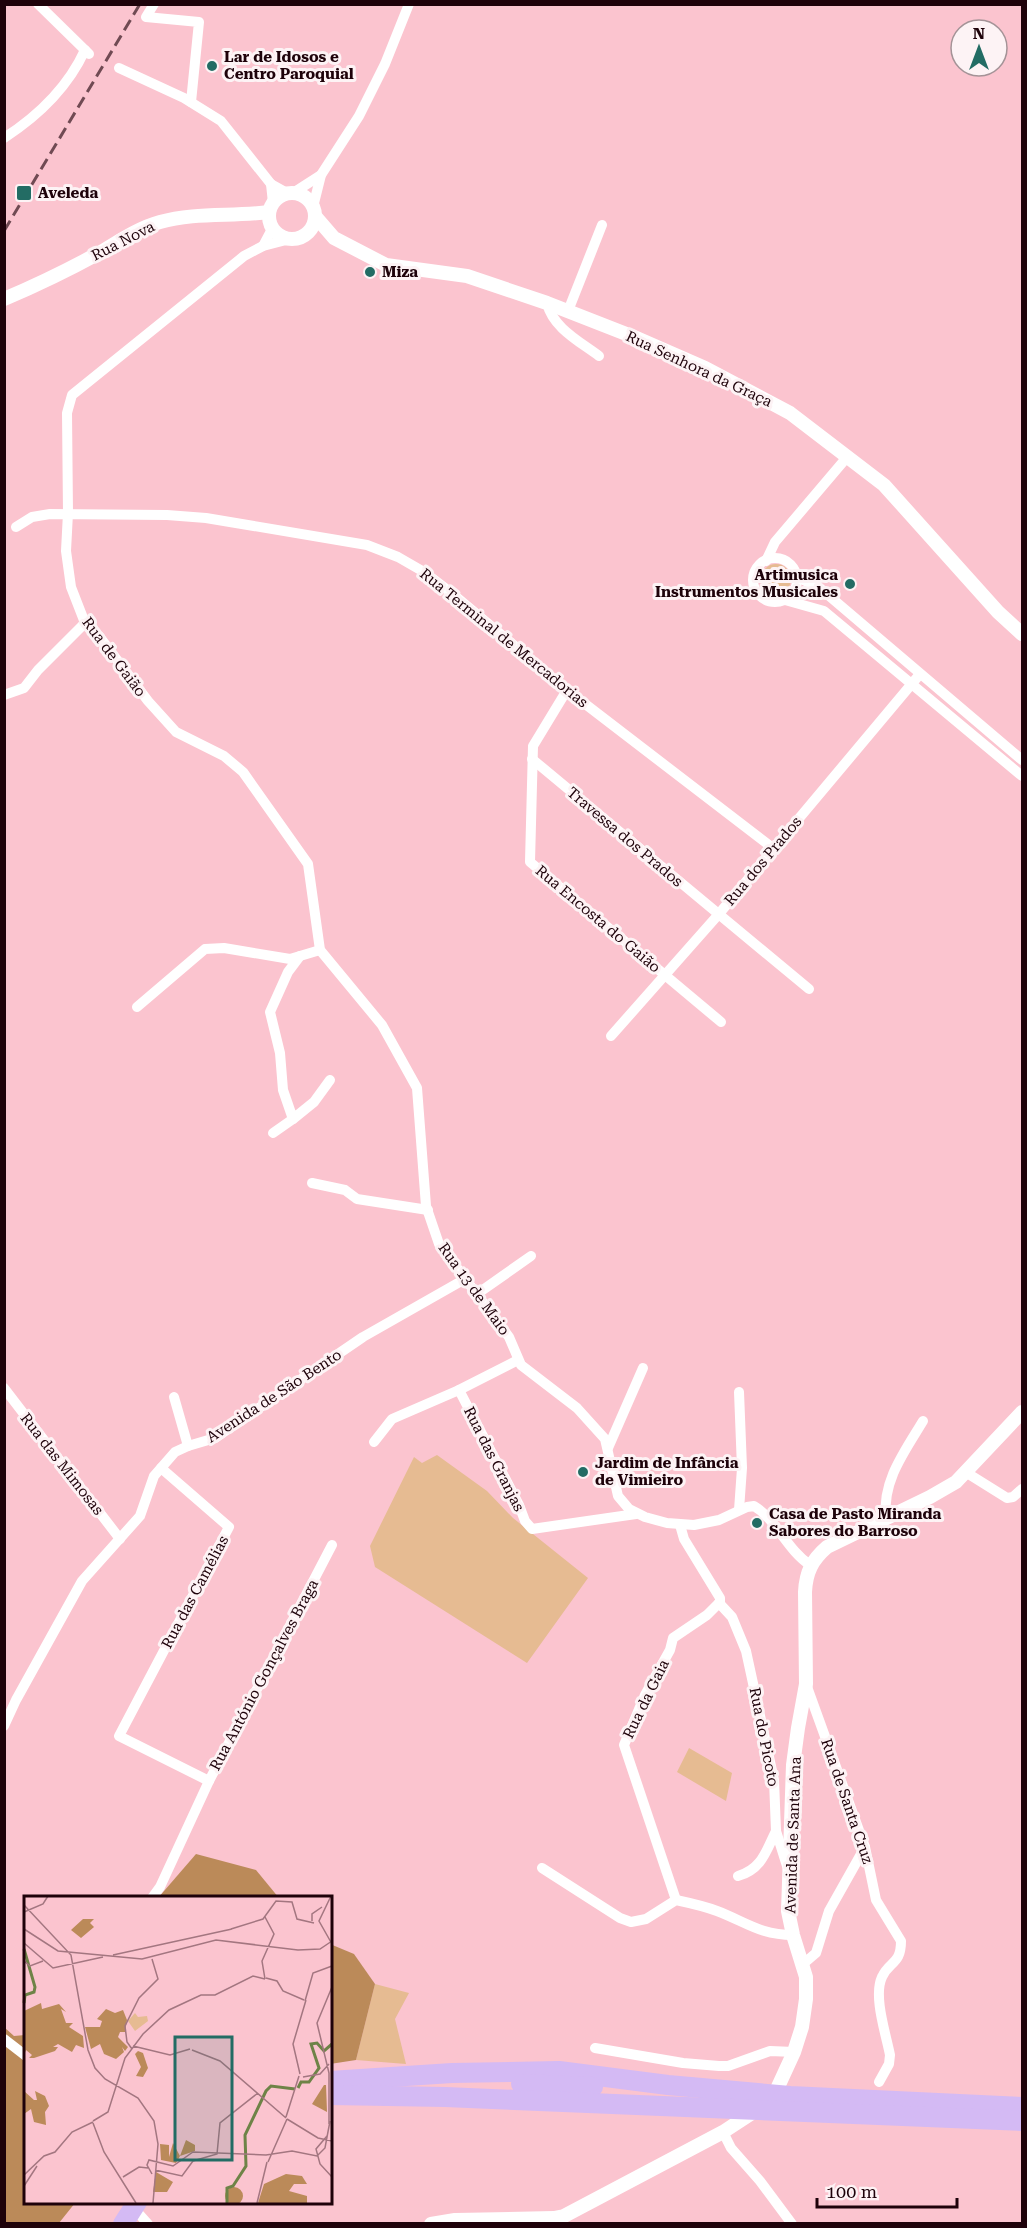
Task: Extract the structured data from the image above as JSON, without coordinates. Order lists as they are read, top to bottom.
{
  "streets": {
    "street": [
      "Rua Nova",
      "Rua Senhora da Graça",
      "Rua Terminal de Mercadorias",
      "Rua de Gaião",
      "Travessa dos Prados",
      "Rua dos Prados",
      "Rua Encosta do Gaião",
      "Rua 13 de Maio",
      "Avenida de São Bento",
      "Rua das Granjas",
      "Rua das Mimosas",
      "Rua das Camélias",
      "Rua António Gonçalves Braga",
      "Rua da Gaia",
      "Rua do Picoto",
      "Rua de Santa Cruz",
      "Avenida de Santa Ana"
    ]
  },
  "crossings": [
    ["Rua Nova", "Rua Senhora da Graça"],
    ["Rua Nova", "Rua de Gaião"],
    ["Rua Senhora da Graça", "Rua de Gaião"],
    ["Rua Terminal de Mercadorias", "Rua de Gaião"],
    ["Rua Terminal de Mercadorias", "Rua dos Prados"],
    ["Rua de Gaião", "Rua 13 de Maio"],
    ["Travessa dos Prados", "Rua dos Prados"],
    ["Travessa dos Prados", "Rua Encosta do Gaião"],
    ["Rua dos Prados", "Rua Encosta do Gaião"],
    ["Rua 13 de Maio", "Avenida de São Bento"],
    ["Rua 13 de Maio", "Rua das Granjas"],
    ["Avenida de São Bento", "Rua das Mimosas"],
    ["Avenida de São Bento", "Rua das Camélias"],
    ["Rua das Camélias", "Rua António Gonçalves Braga"],
    ["Rua da Gaia", "Rua do Picoto"],
    ["Rua do Picoto", "Avenida de Santa Ana"],
    ["Rua de Santa Cruz", "Avenida de Santa Ana"]
  ],
  "places": {
    "other": [
      "Lar de Idosos e Centro Paroquial",
      "Miza",
      "Artimusica Instrumentos Musicales",
      "Jardim de Infância de Vimieiro",
      "Casa de Pasto Miranda Sabores do Barroso"
    ],
    "transit": ["Aveleda"]
  },
  "scale_bar": "100 m",
  "north": "top"
}
